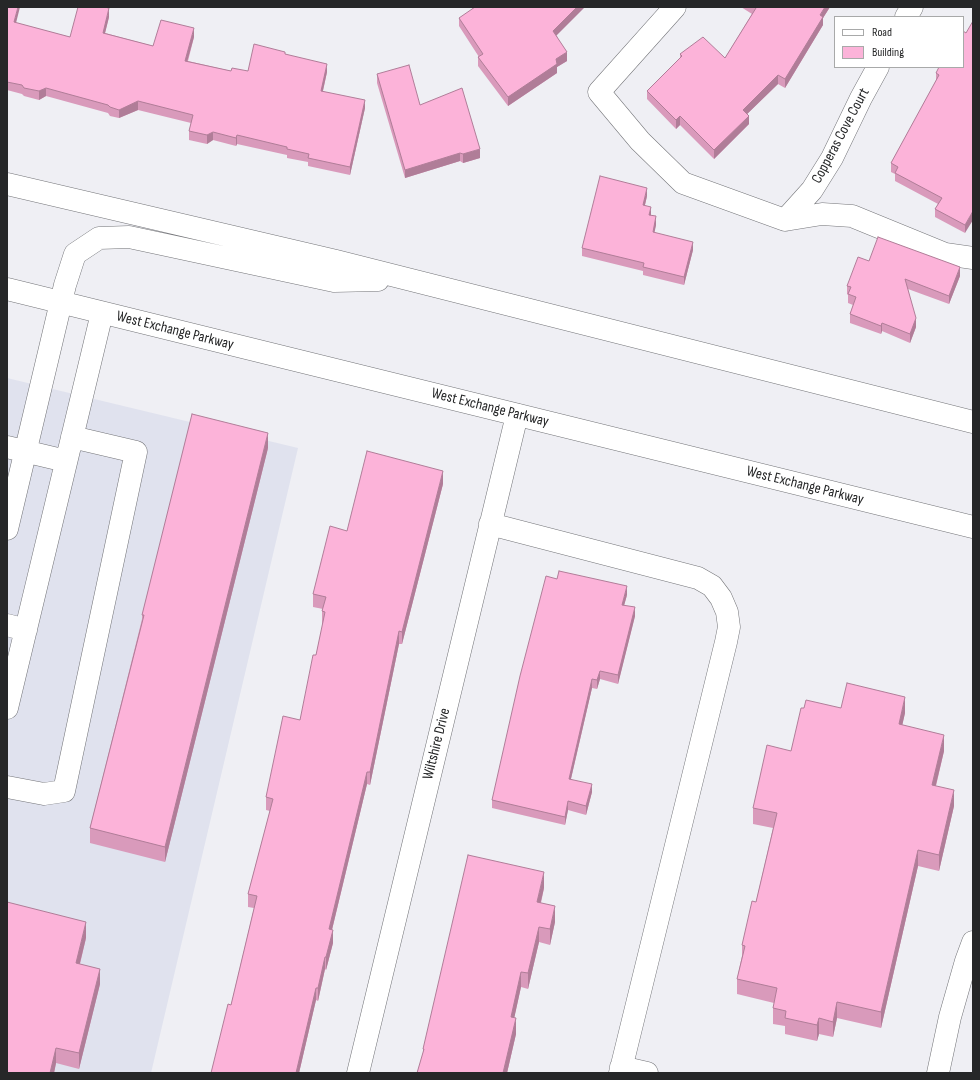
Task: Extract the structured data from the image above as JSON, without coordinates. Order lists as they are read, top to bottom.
{
  "streets": {
    "main road": ["Copperas Cove Court", "West Exchange Parkway", "Wiltshire Drive"]
  },
  "crossings": [
    ["West Exchange Parkway", "Wiltshire Drive"]
  ],
  "legend": ["Road", "Building"]
}
